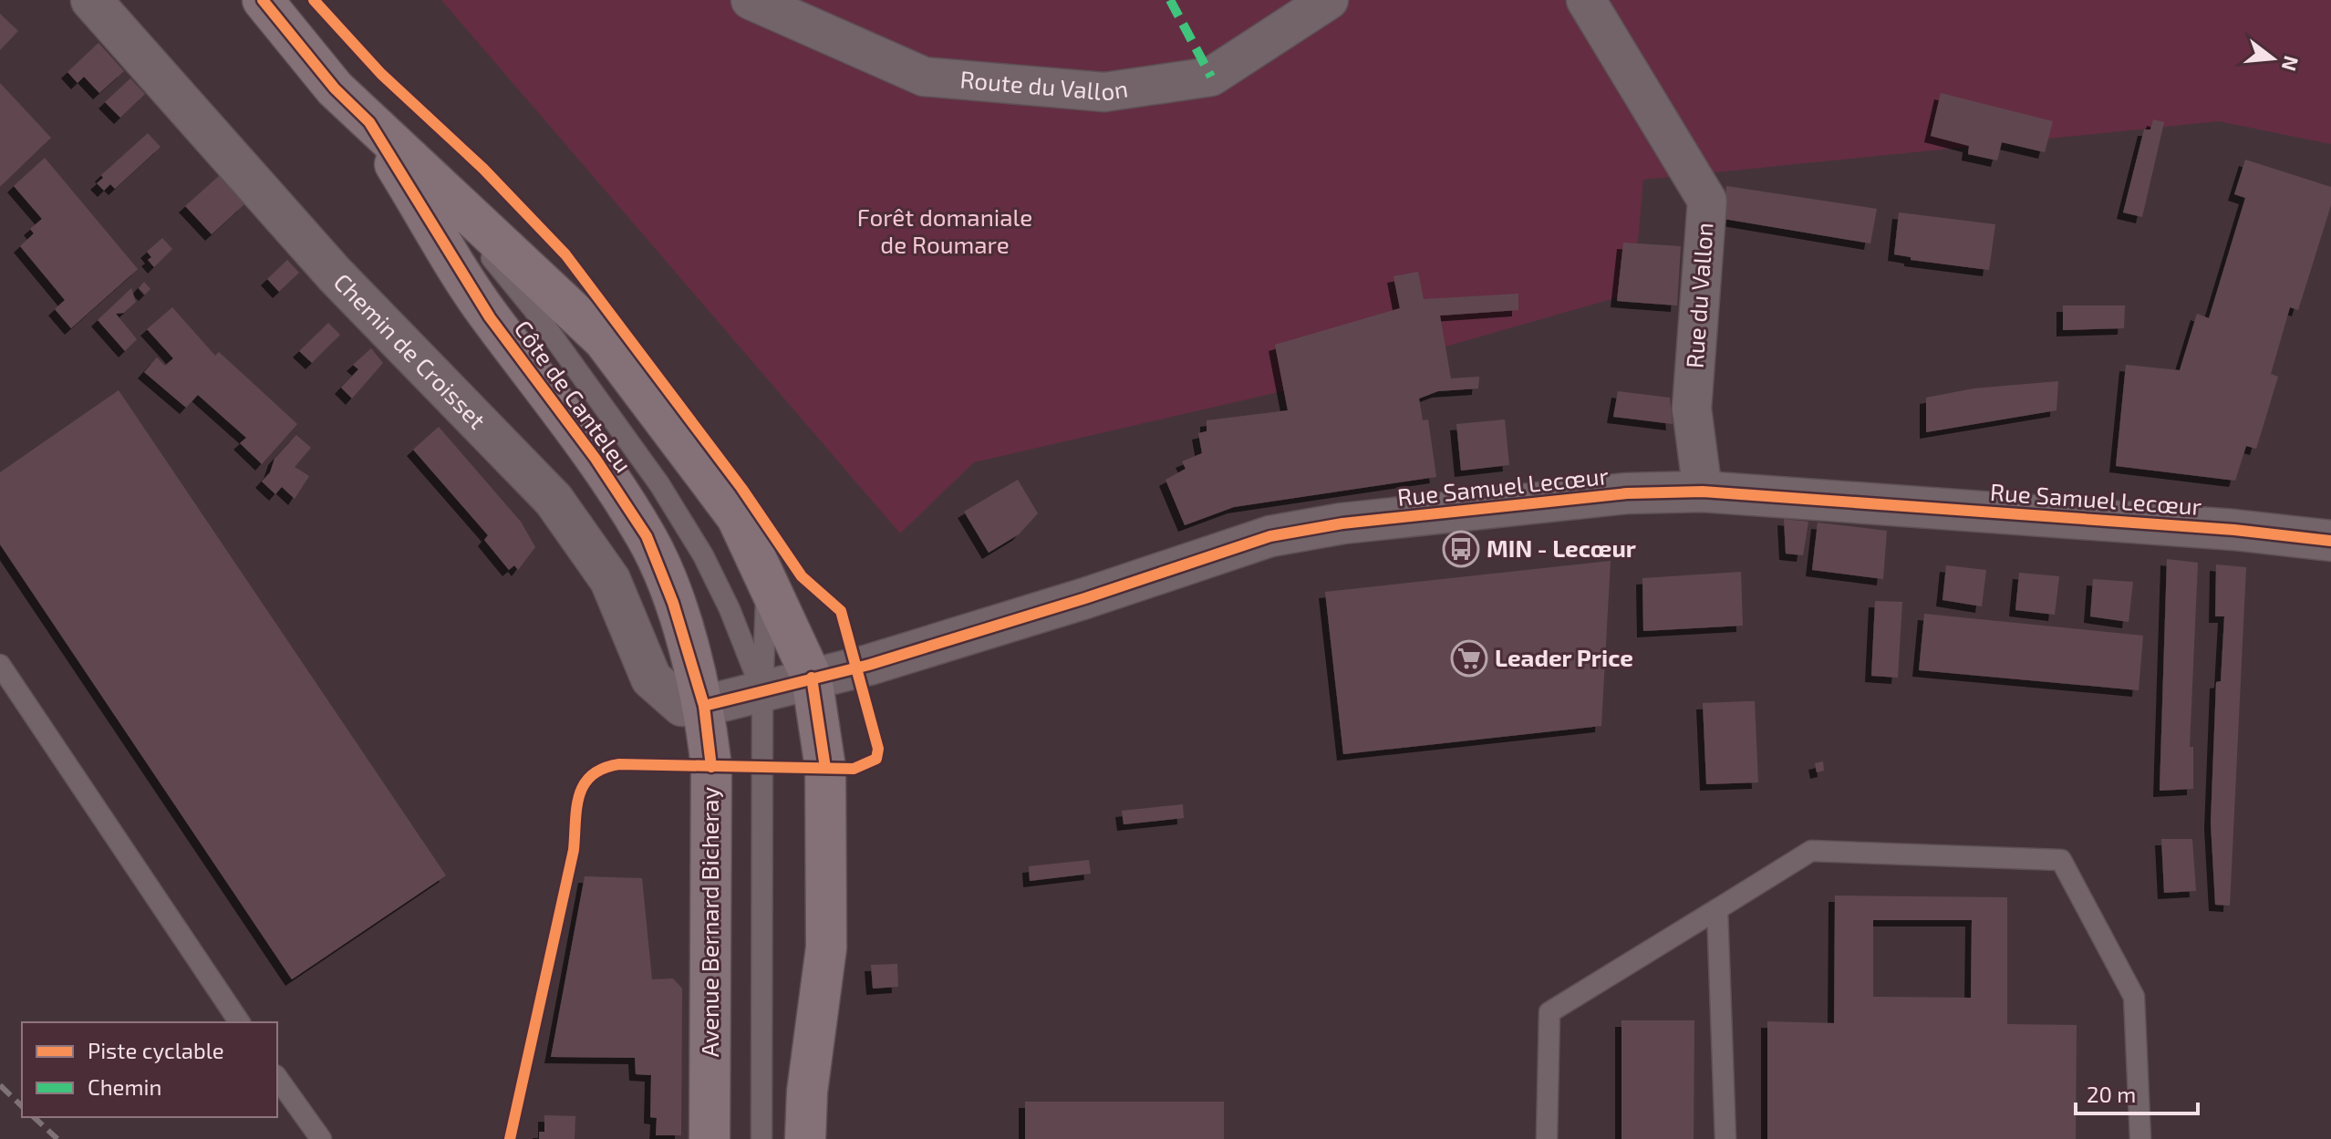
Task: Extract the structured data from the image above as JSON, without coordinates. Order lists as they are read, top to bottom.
{
  "streets": {
    "main road": ["Côte de Canteleu", "Avenue Bernard Bicheray"],
    "street": [
      "Route du Vallon",
      "Rue du Vallon",
      "Chemin de Croisset",
      "Rue Samuel Lecœur"
    ]
  },
  "crossings": [
    ["Rue du Vallon", "Rue Samuel Lecœur"],
    ["Chemin de Croisset", "Côte de Canteleu"],
    ["Chemin de Croisset", "Rue Samuel Lecœur"],
    ["Chemin de Croisset", "Avenue Bernard Bicheray"],
    ["Côte de Canteleu", "Rue Samuel Lecœur"],
    ["Côte de Canteleu", "Avenue Bernard Bicheray"],
    ["Rue Samuel Lecœur", "Avenue Bernard Bicheray"]
  ],
  "parks": ["Forêt domaniale de Roumare"],
  "places": {
    "bus stop": ["MIN - Lecœur"],
    "supermarket": ["Leader Price"]
  },
  "legend": ["Piste cyclable", "Chemin"],
  "scale_bar": "20 m",
  "north": "right"
}
